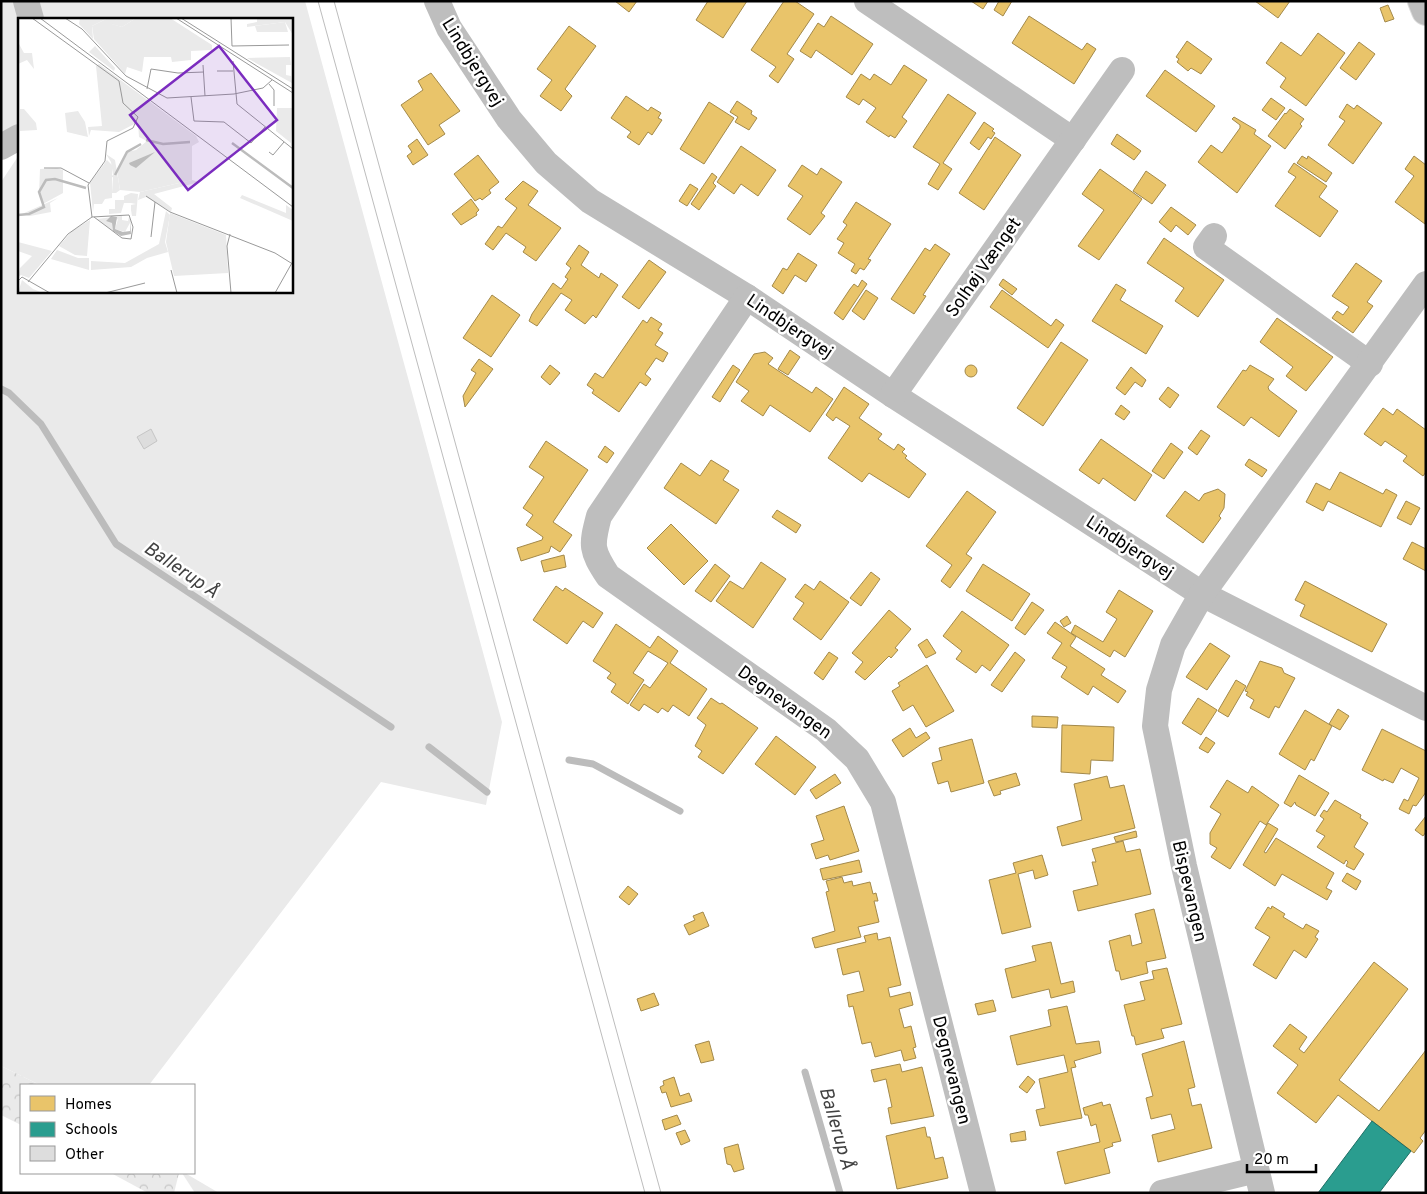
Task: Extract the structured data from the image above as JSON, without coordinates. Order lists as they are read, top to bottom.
{
  "streets": {
    "street": [
      "Lindbjergvej",
      "Solhøj Vænget",
      "Degnevangen",
      "Bispevangen"
    ]
  },
  "crossings": [
    ["Lindbjergvej", "Solhøj Vænget"],
    ["Lindbjergvej", "Degnevangen"],
    ["Lindbjergvej", "Bispevangen"]
  ],
  "water": ["Ballerup Å"],
  "legend": ["Homes", "Schools", "Other"],
  "scale_bar": "20 m"
}
